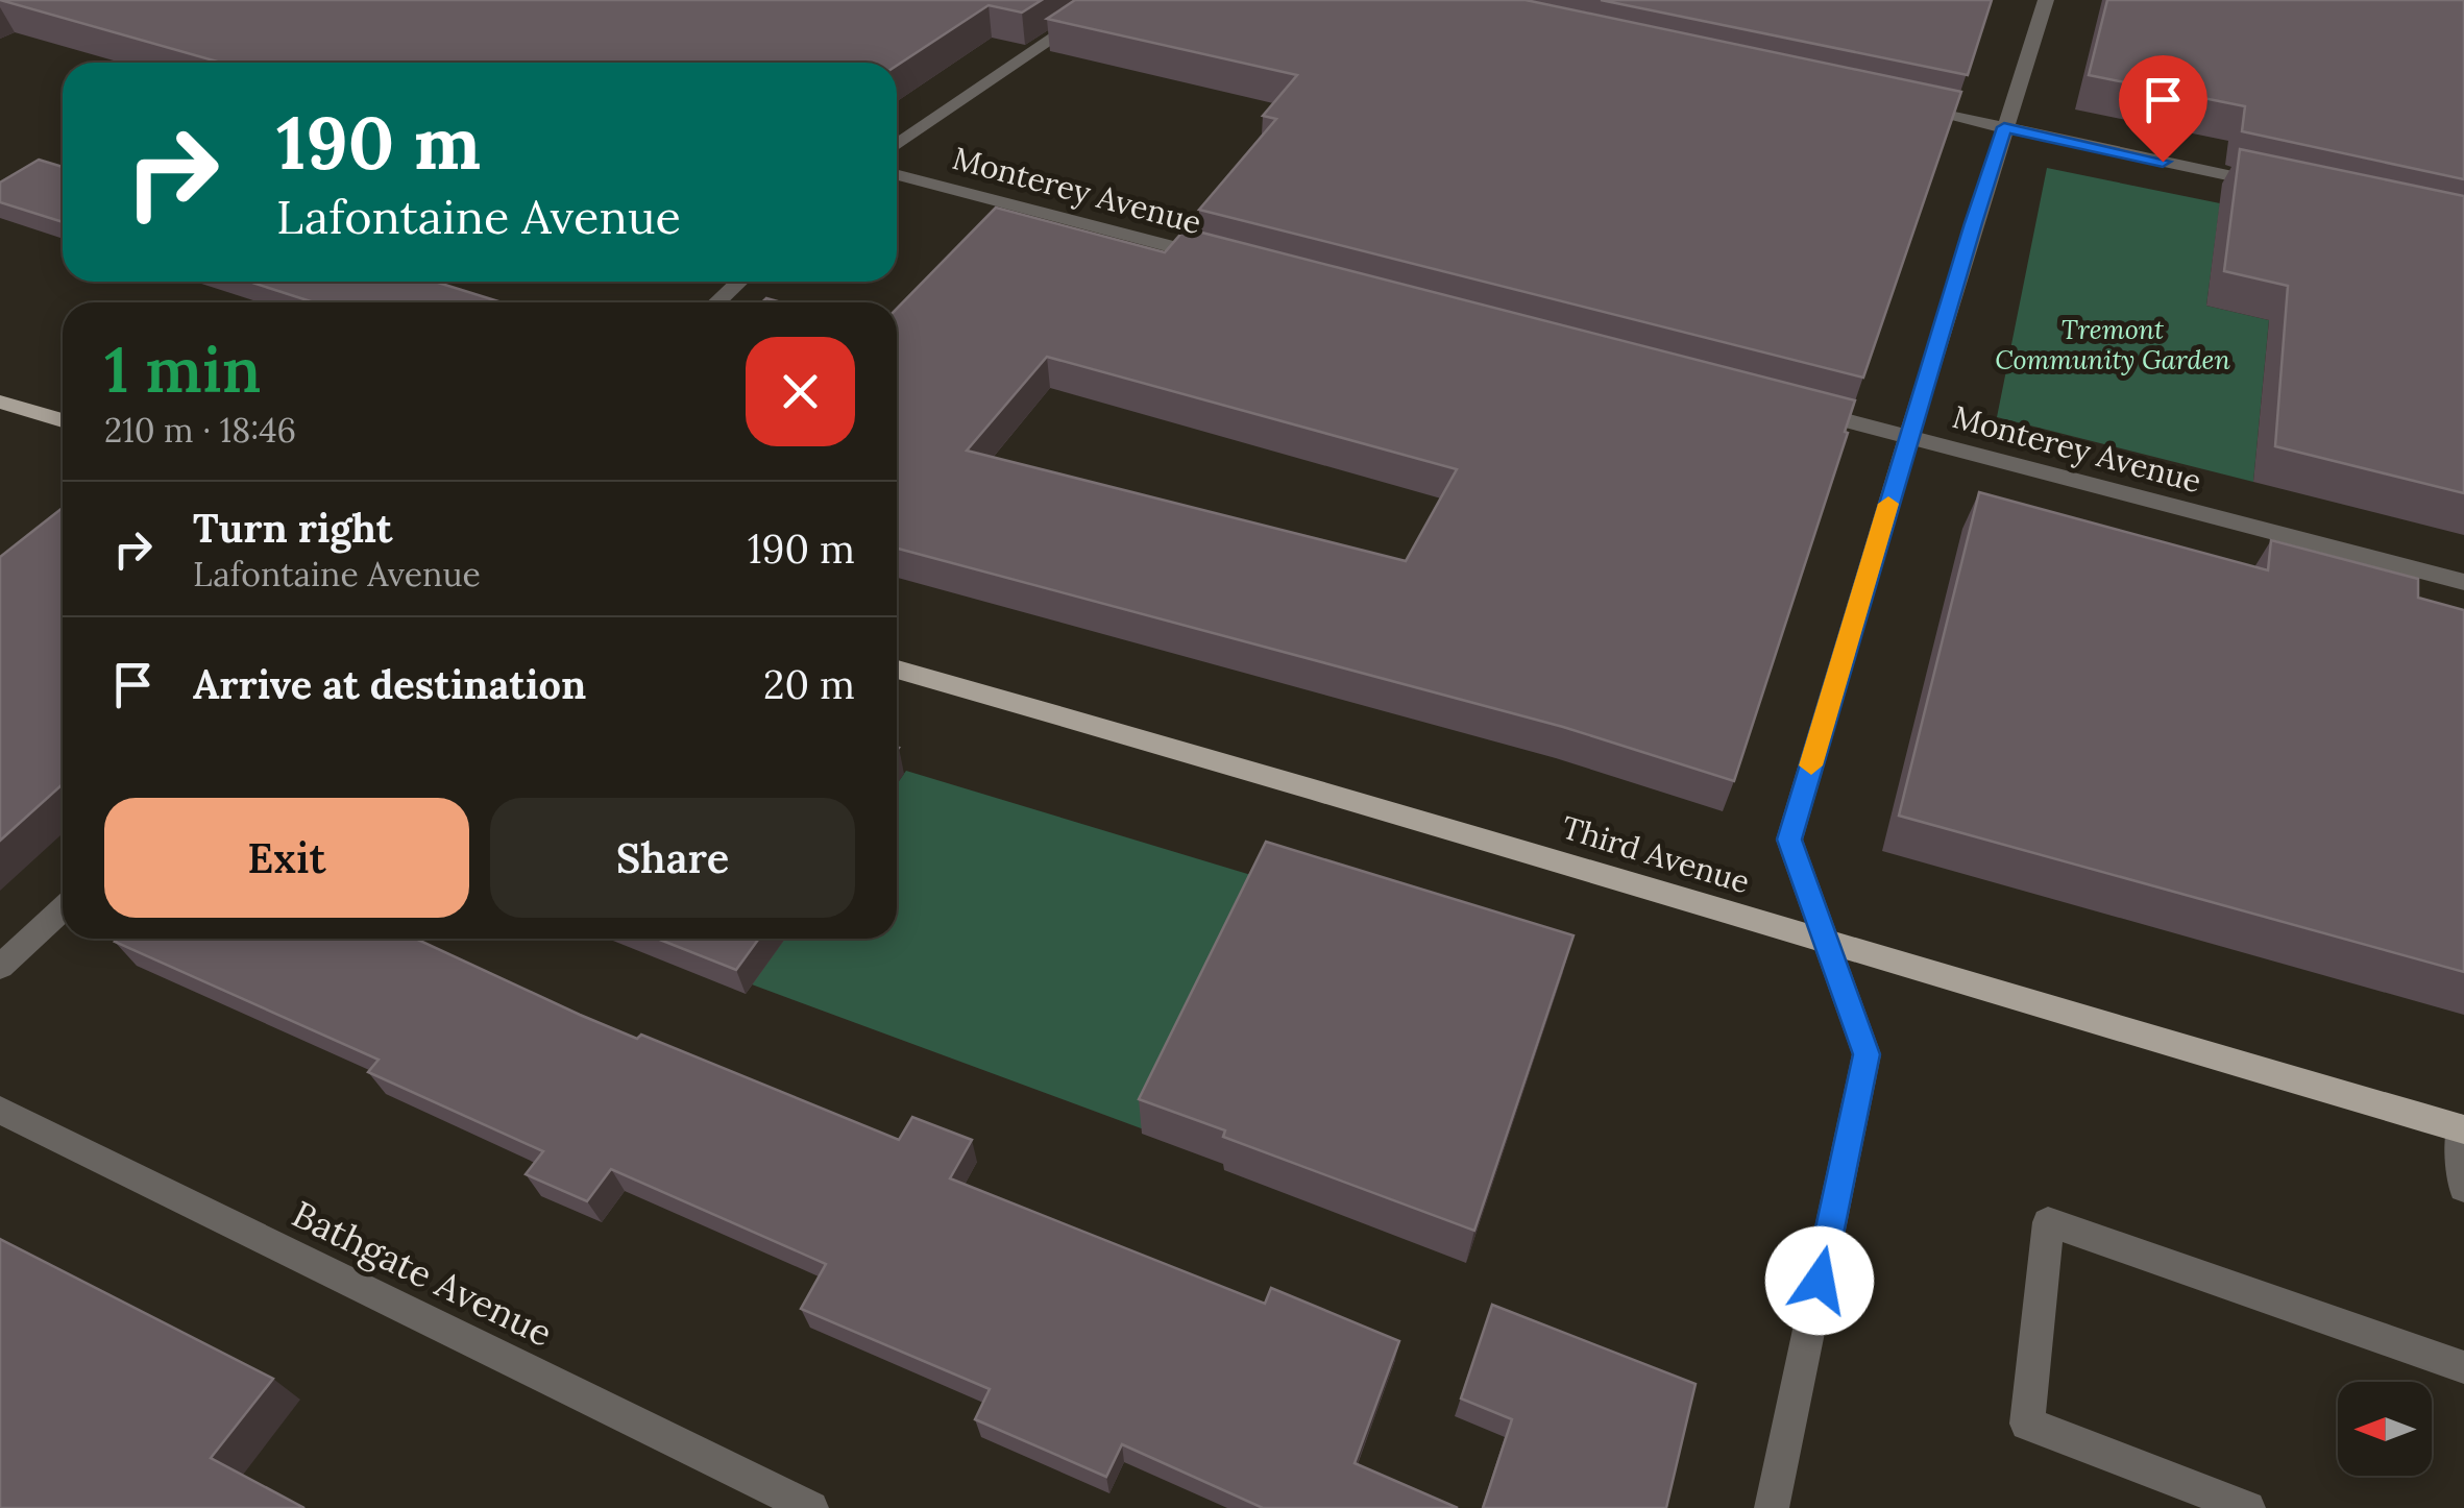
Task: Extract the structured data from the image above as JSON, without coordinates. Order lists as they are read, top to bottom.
{
  "streets": {
    "main road": ["Third Avenue"],
    "street": ["Monterey Avenue", "Bathgate Avenue"]
  },
  "parks": ["Tremont Community Garden"],
  "north": "left",
  "page": {
    "turn": ["190 m", "Lafontaine Avenue"],
    "heading": ["1 min", "210 m · 18:46"],
    "list": [
      {
        "name": "Turn right",
        "note": "Lafontaine Avenue",
        "value": "190 m"
      },
      {
        "name": "Arrive at destination",
        "value": "20 m"
      }
    ],
    "buttons": ["Exit", "Share"]
  }
}
